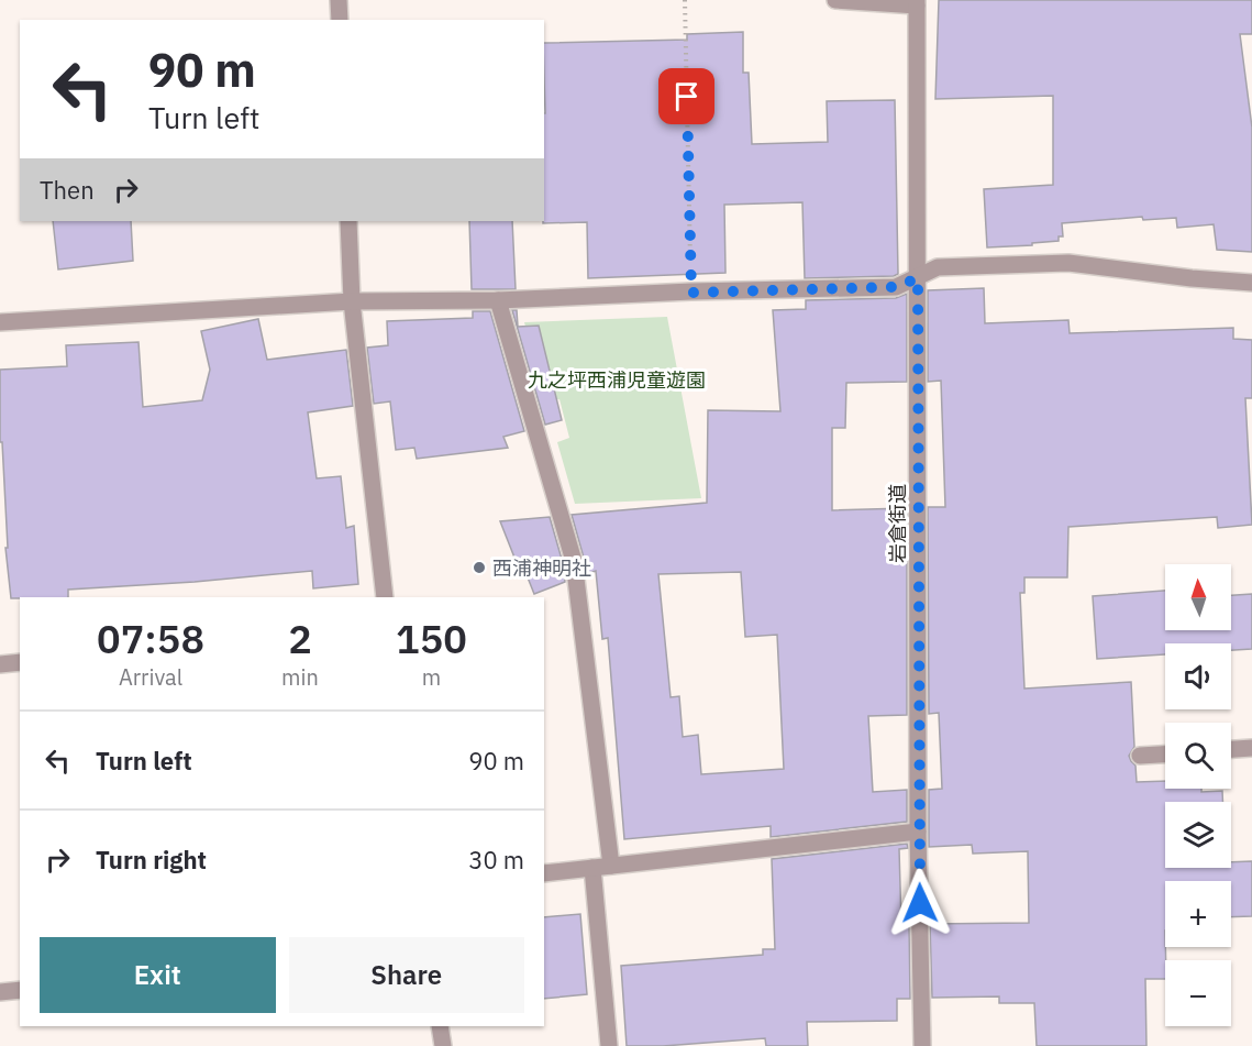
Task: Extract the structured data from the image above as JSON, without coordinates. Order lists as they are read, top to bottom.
{
  "streets": {
    "street": ["岩倉街道"]
  },
  "parks": ["九之坪西浦児童遊園"],
  "places": ["西浦神明社"],
  "north": "top",
  "page": {
    "turn": ["90 m", "Turn left"],
    "then": "Then",
    "map_buttons": ["+", "−"],
    "eta": [
      "07:58",
      "Arrival",
      "2",
      "min",
      "150",
      "m"
    ],
    "list": [
      {
        "name": "Turn left",
        "value": "90 m"
      },
      {
        "name": "Turn right",
        "value": "30 m"
      }
    ],
    "buttons": ["Exit", "Share"]
  }
}
